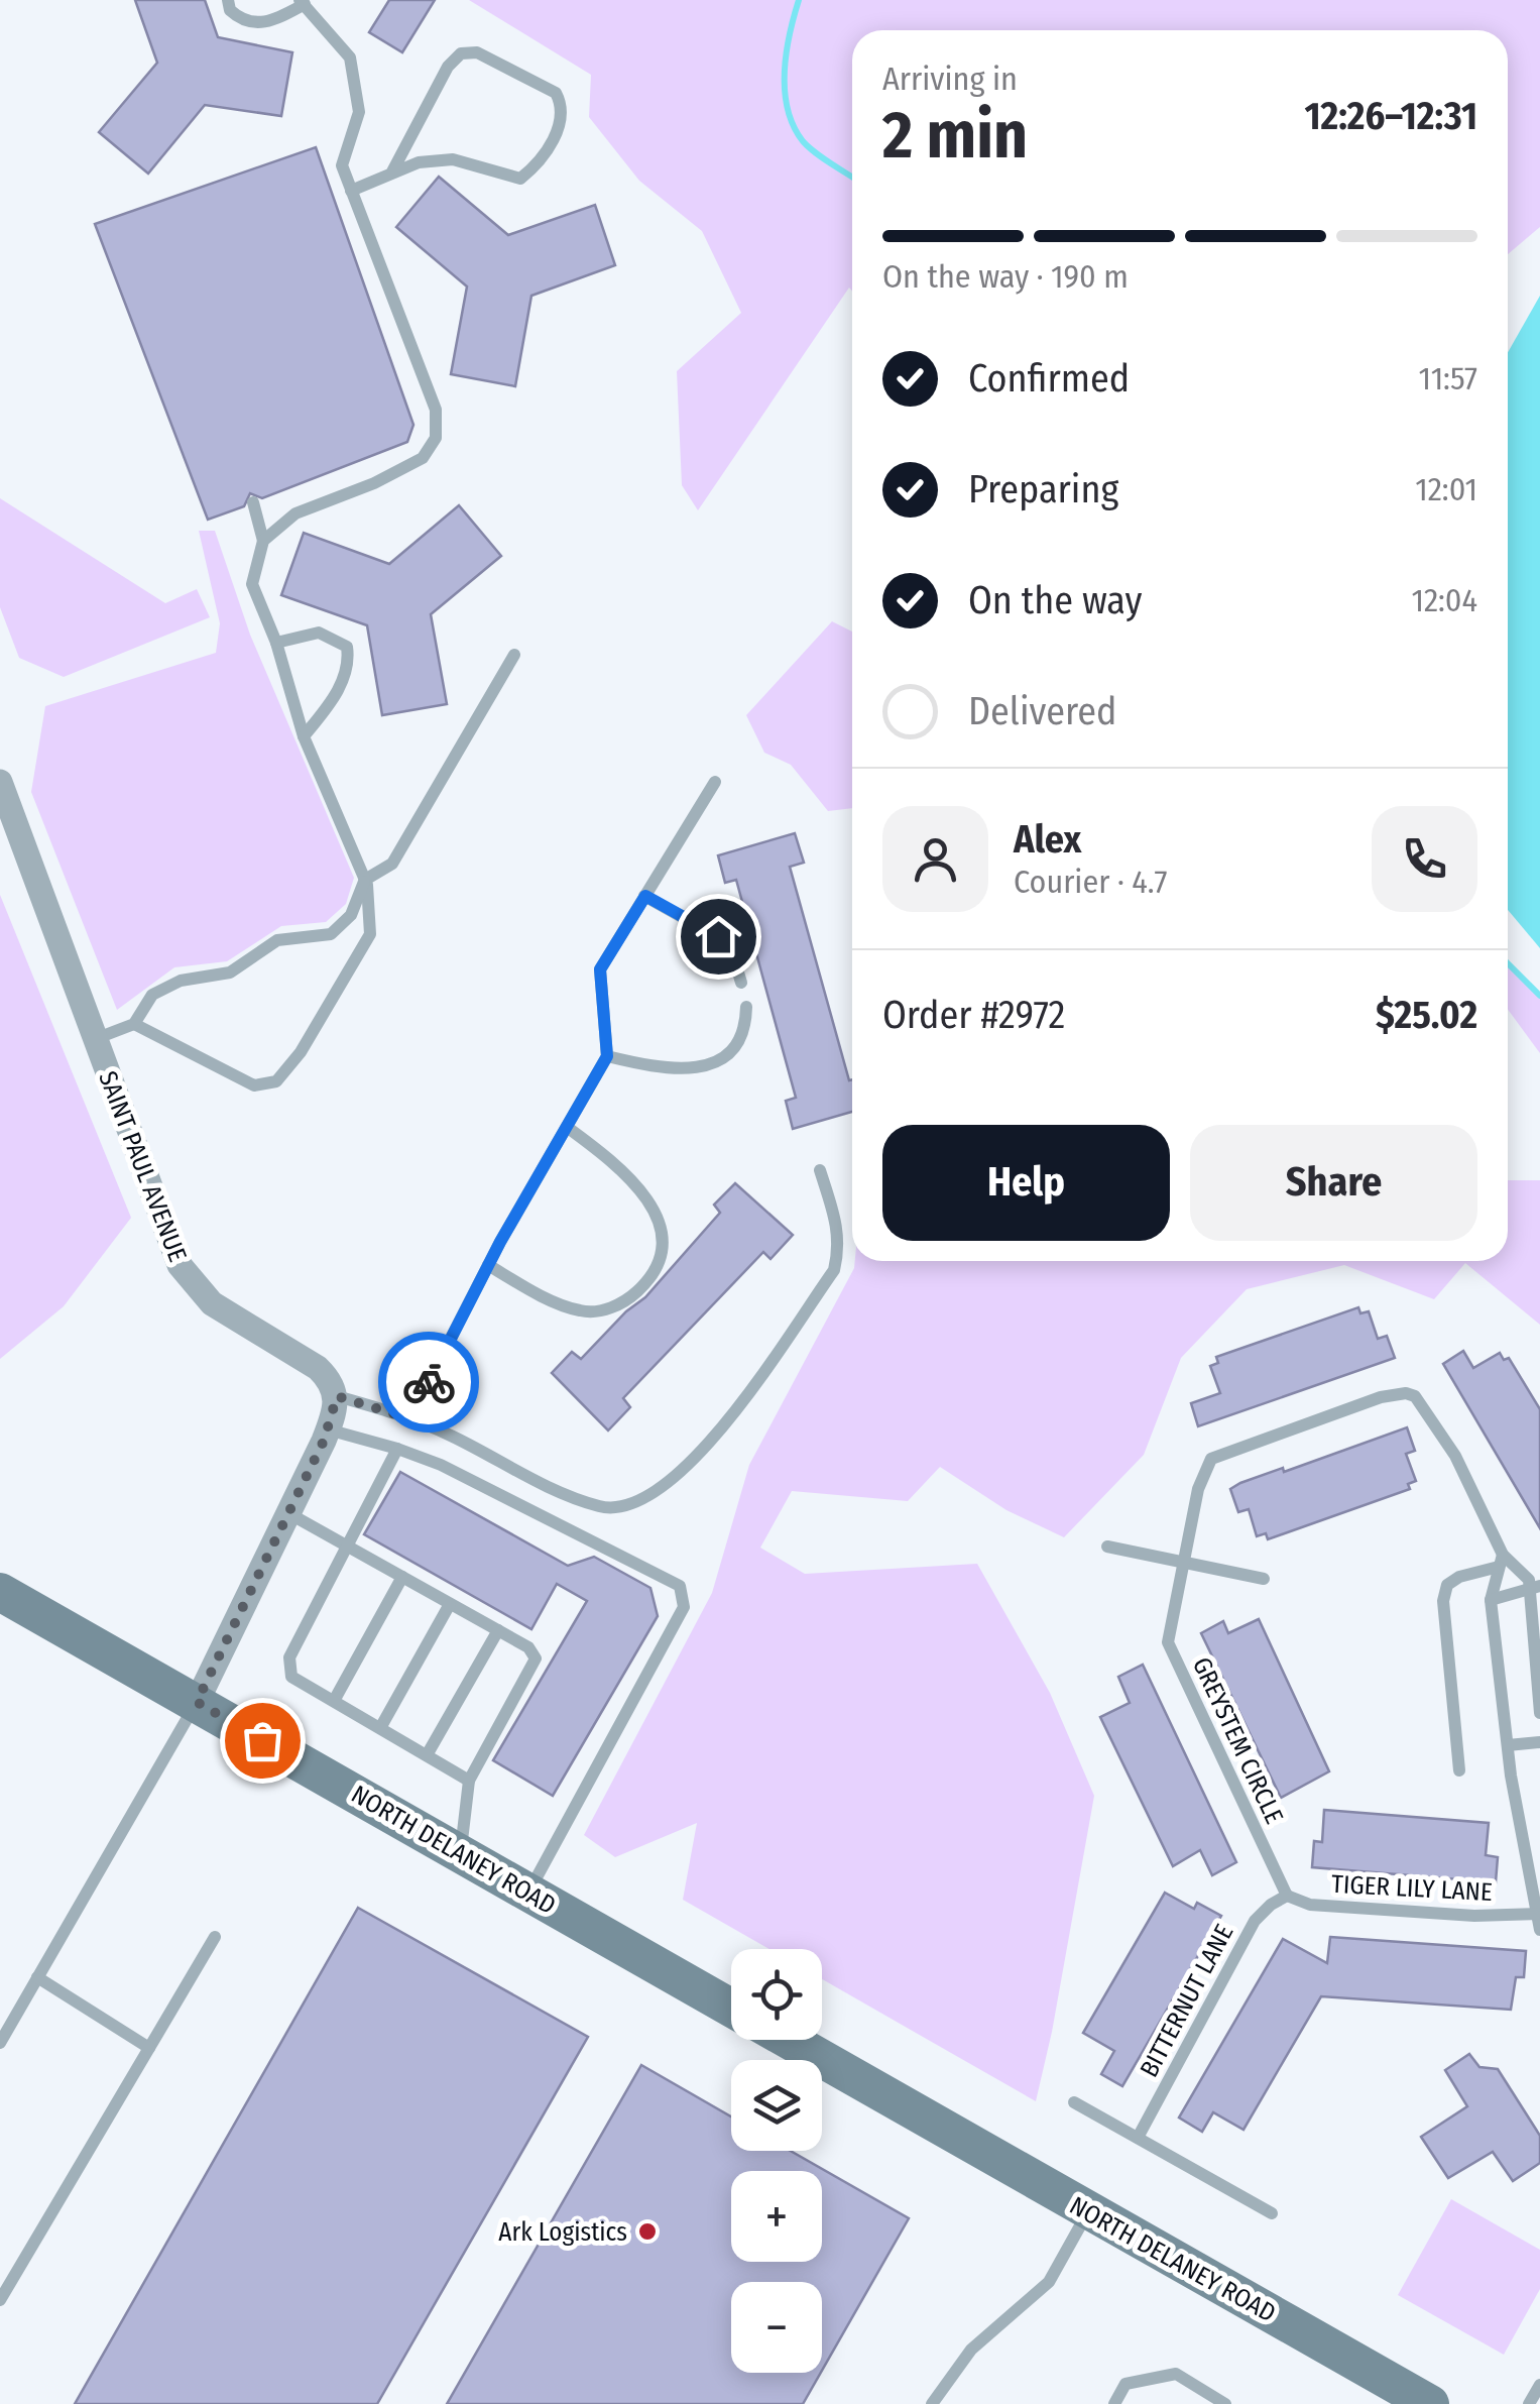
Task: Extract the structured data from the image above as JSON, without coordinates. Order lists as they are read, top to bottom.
{
  "streets": {
    "street": ["SAINT PAUL AVENUE", "NORTH DELANEY ROAD"],
    "lane": ["GREYSTEM CIRCLE", "TIGER LILY LANE", "BITTERNUT LANE"]
  },
  "crossings": [
    ["GREYSTEM CIRCLE", "TIGER LILY LANE"],
    ["GREYSTEM CIRCLE", "BITTERNUT LANE"],
    ["TIGER LILY LANE", "BITTERNUT LANE"]
  ],
  "places": ["Ark Logistics"],
  "page": {
    "heading": ["2 min", "Arriving in", "12:26–12:31"],
    "panel": [
      "Alex",
      "Courier · 4.7",
      "Order #2972",
      "$25.02"
    ],
    "bar": "On the way · 190 m",
    "list": [
      ["Confirmed", "11:57"],
      ["Preparing", "12:01"],
      ["On the way", "12:04"],
      "Delivered"
    ],
    "buttons": ["Help", "Share"],
    "map_buttons": ["+", "−"]
  }
}
